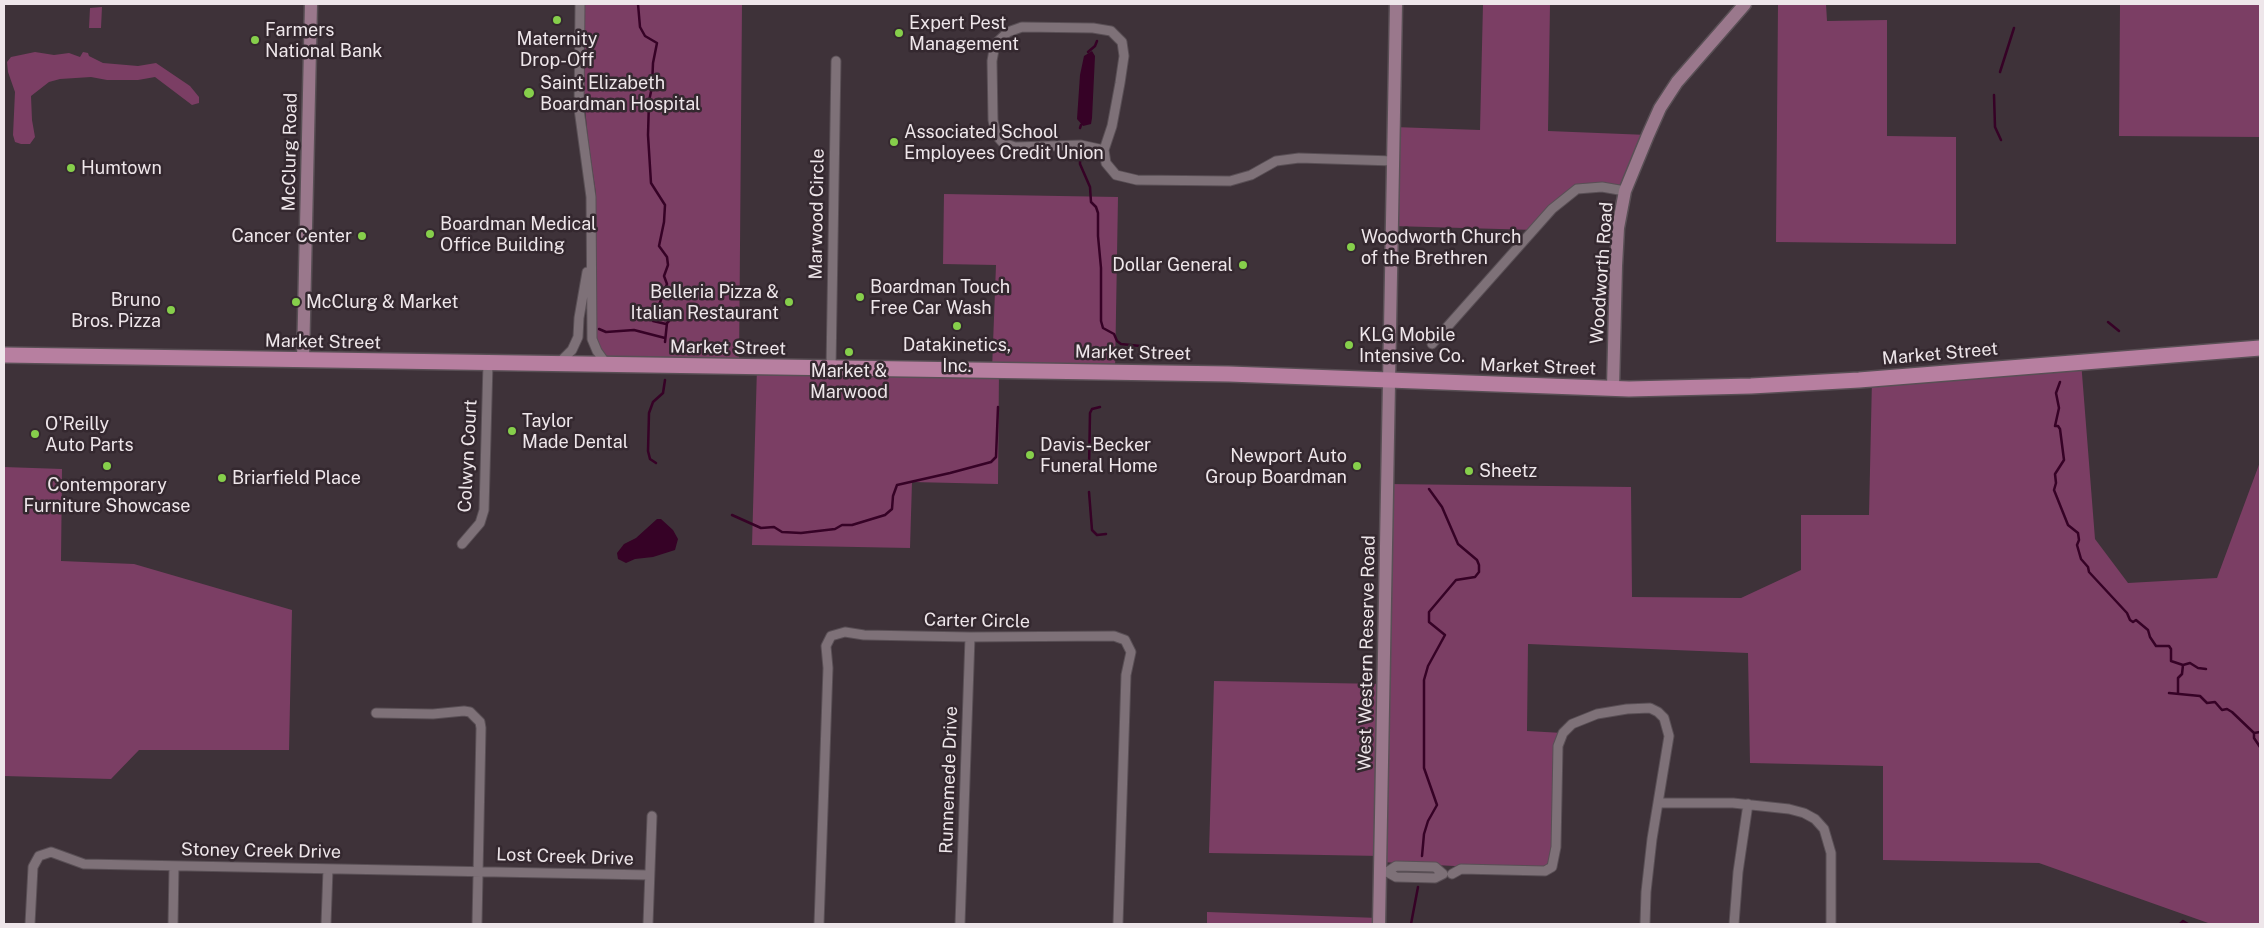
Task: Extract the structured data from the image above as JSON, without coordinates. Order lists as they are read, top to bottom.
{
  "streets": {
    "main road": [
      "McClurg Road",
      "Woodworth Road",
      "Market Street",
      "West Western Reserve Road"
    ],
    "street": [
      "Marwood Circle",
      "Colwyn Court",
      "Carter Circle",
      "Runnemede Drive",
      "Stoney Creek Drive",
      "Lost Creek Drive"
    ]
  },
  "crossings": [
    ["McClurg Road", "Market Street"],
    ["Marwood Circle", "Market Street"],
    ["Woodworth Road", "Market Street"],
    ["Market Street", "Colwyn Court"],
    ["Market Street", "West Western Reserve Road"],
    ["Carter Circle", "Runnemede Drive"],
    ["Stoney Creek Drive", "Lost Creek Drive"]
  ],
  "places": [
    "Maternity Drop-Off",
    "Expert Pest Management",
    "Farmers National Bank",
    "Saint Elizabeth Boardman Hospital",
    "Associated School Employees Credit Union",
    "Humtown",
    "Boardman Medical Office Building",
    "Cancer Center",
    "Woodworth Church of the Brethren",
    "Dollar General",
    "Boardman Touch Free Car Wash",
    "McClurg & Market",
    "Belleria Pizza & Italian Restaurant",
    "Bruno Bros. Pizza",
    "Datakinetics, Inc.",
    "KLG Mobile Intensive Co.",
    "Market & Marwood",
    "Taylor Made Dental",
    "O'Reilly Auto Parts",
    "Davis-Becker Funeral Home",
    "Contemporary Furniture Showcase",
    "Newport Auto Group Boardman",
    "Sheetz",
    "Briarfield Place"
  ]
}
